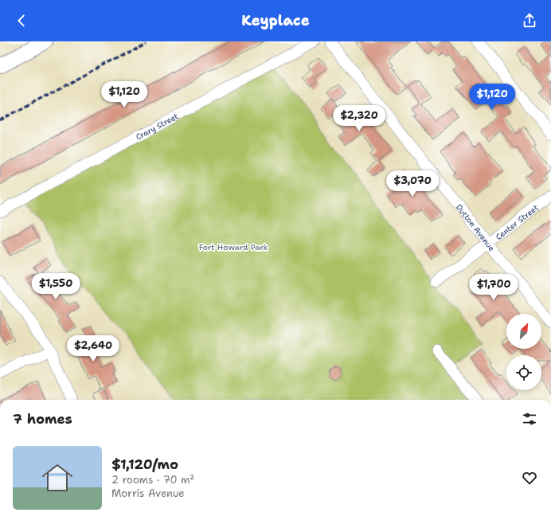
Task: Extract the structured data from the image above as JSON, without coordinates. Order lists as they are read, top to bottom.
{
  "streets": {
    "street": ["Crary Street", "Center Street", "Dutton Avenue"]
  },
  "crossings": [
    ["Center Street", "Dutton Avenue"]
  ],
  "parks": ["Fort Howard Park"],
  "north": "top right",
  "page": {
    "header": "Keyplace",
    "price": [
      "$1,120",
      "$1,120",
      "$2,320",
      "$3,070",
      "$1,550",
      "$1,700",
      "$2,640"
    ],
    "heading": "7 homes",
    "list": [
      {
        "name": "$1,120/mo",
        "note": "2 rooms · 70 m² · Morris Avenue"
      }
    ]
  }
}
